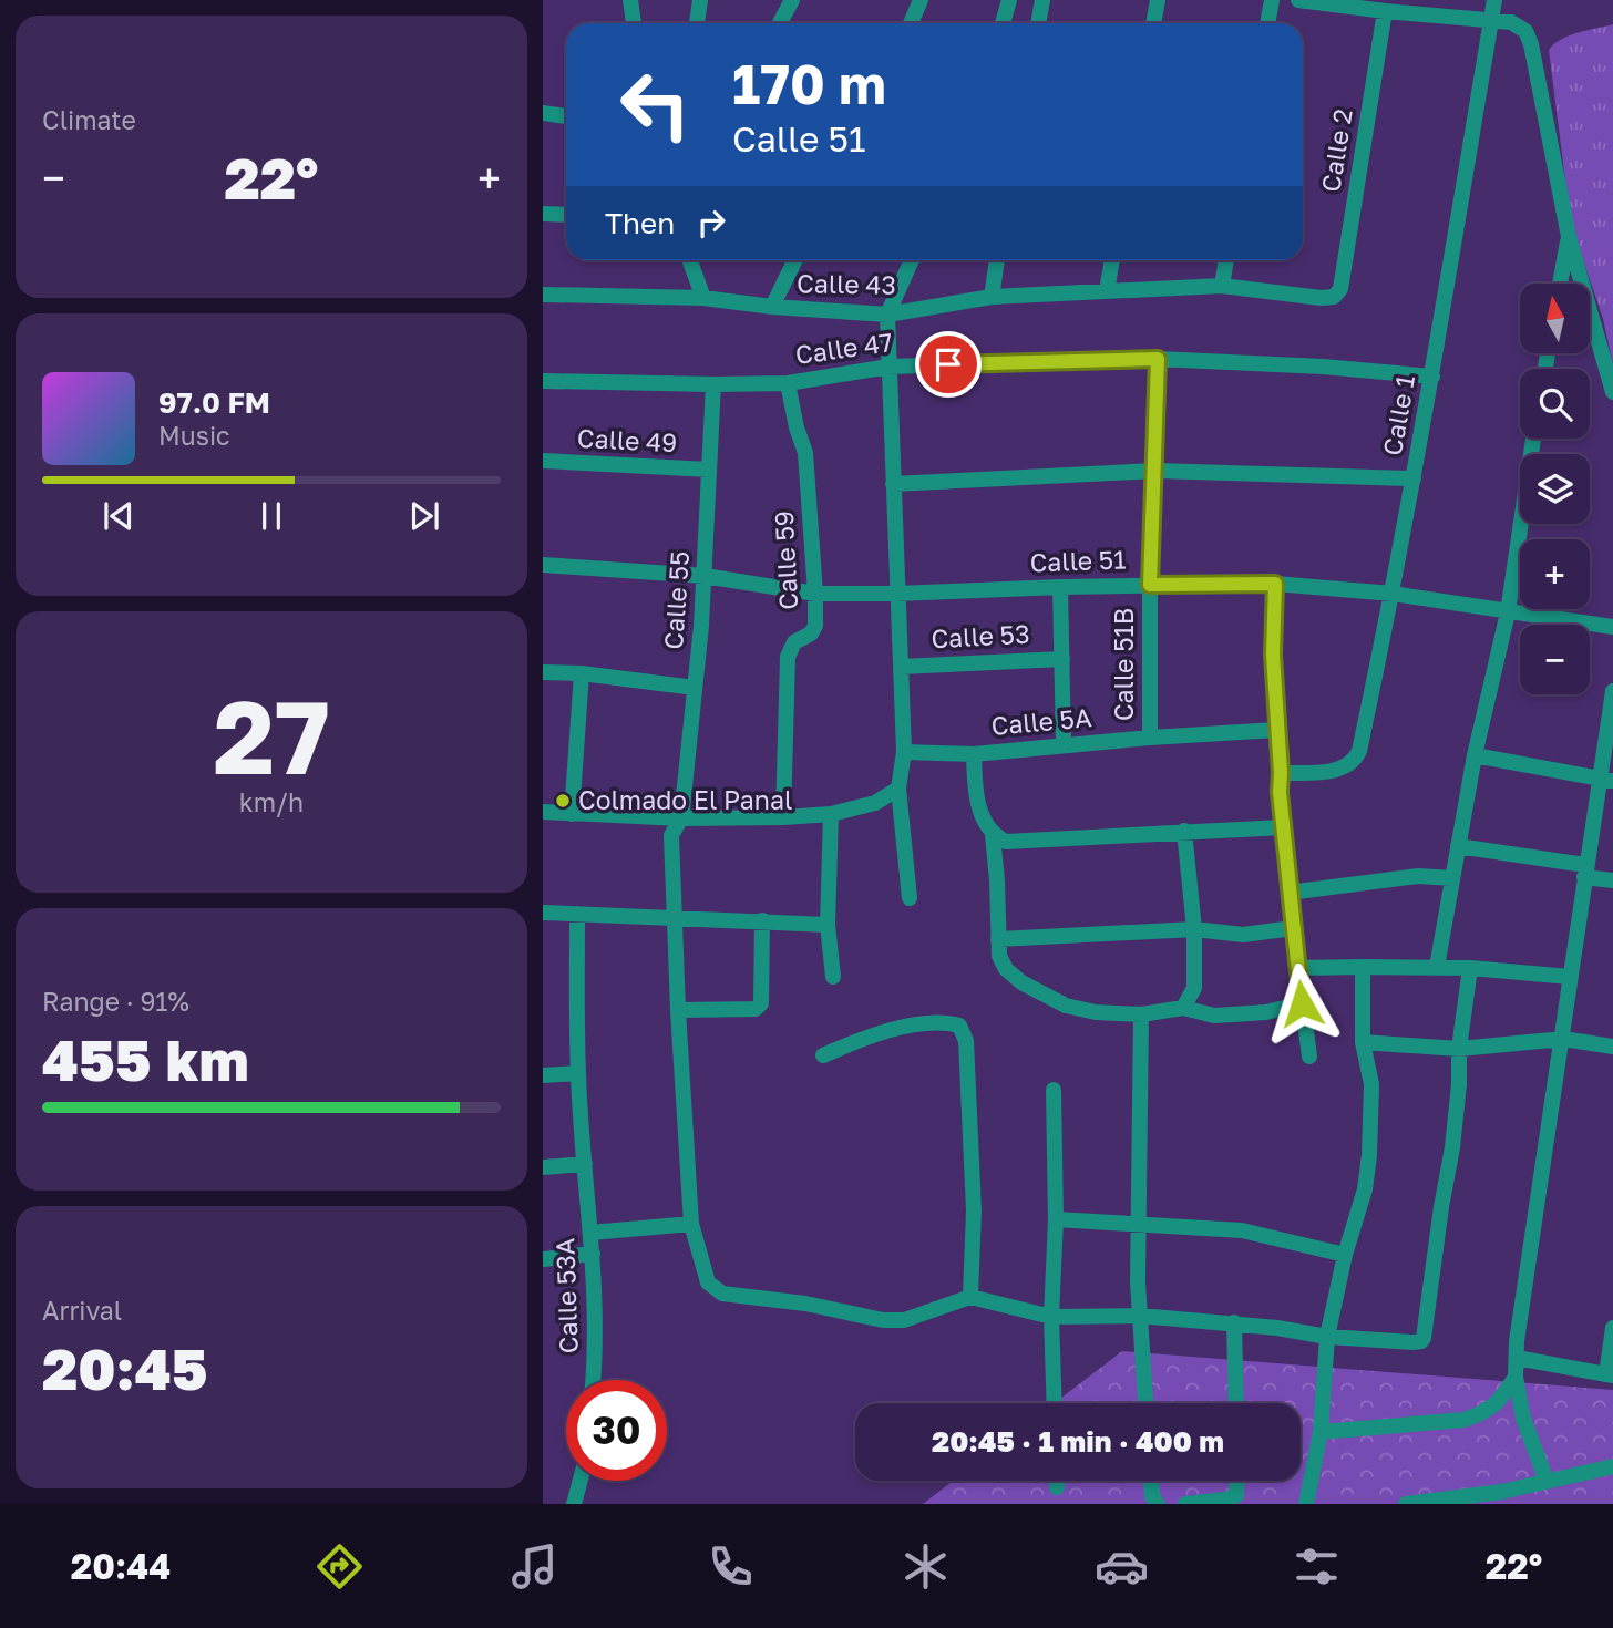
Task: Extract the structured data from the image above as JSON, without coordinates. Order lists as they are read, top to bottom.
{
  "streets": {
    "street": [
      "Calle 2",
      "Calle 43",
      "Calle 47",
      "Calle 1",
      "Calle 49",
      "Calle 59",
      "Calle 51",
      "Calle 55",
      "Calle 53",
      "Calle 51B",
      "Calle 5A",
      "Calle 53A"
    ]
  },
  "crossings": [
    ["Calle 2", "Calle 43"],
    ["Calle 47", "Calle 1"],
    ["Calle 47", "Calle 59"],
    ["Calle 47", "Calle 55"],
    ["Calle 47", "Calle 51B"],
    ["Calle 1", "Calle 51"],
    ["Calle 49", "Calle 55"],
    ["Calle 59", "Calle 51"],
    ["Calle 51", "Calle 55"],
    ["Calle 51", "Calle 51B"],
    ["Calle 51B", "Calle 5A"]
  ],
  "places": ["Colmado El Panal"],
  "north": "top",
  "page": {
    "tile": [
      "Climate",
      ["27", "km/h"],
      ["Range · 91%", "455 km"],
      ["Arrival", "20:45"]
    ],
    "turn": ["170 m", "Calle 51"],
    "heat": ["−", "22°", "+"],
    "then": "Then",
    "map_buttons": ["+", "−"],
    "song": ["97.0 FM", "Music"],
    "limit": "30",
    "trip": "20:45 · 1 min · 400 m",
    "tabs": ["20:44", "22°"]
  }
}
